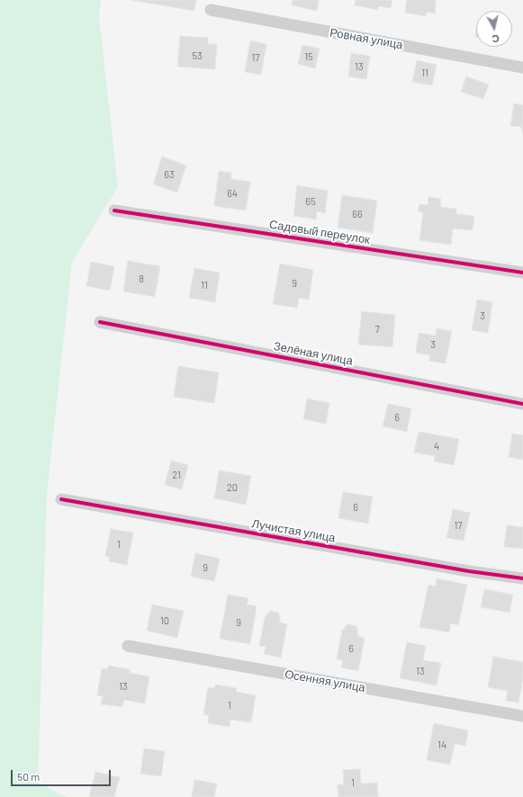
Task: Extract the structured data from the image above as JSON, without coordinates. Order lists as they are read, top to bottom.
{
  "streets": {
    "street": [
      "Ровная улица",
      "Садовый переулок",
      "Зелёная улица",
      "Лучистая улица",
      "Осенняя улица"
    ]
  },
  "house_numbers": [
    "53",
    "15",
    "17",
    "13",
    "11",
    "63",
    "64",
    "65",
    "66",
    "8",
    "9",
    "11",
    "3",
    "7",
    "3",
    "6",
    "4",
    "21",
    "20",
    "6",
    "17",
    "1",
    "9",
    "10",
    "9",
    "6",
    "13",
    "13",
    "1",
    "14",
    "1"
  ],
  "scale_bar": "50 m",
  "north": "bottom"
}
